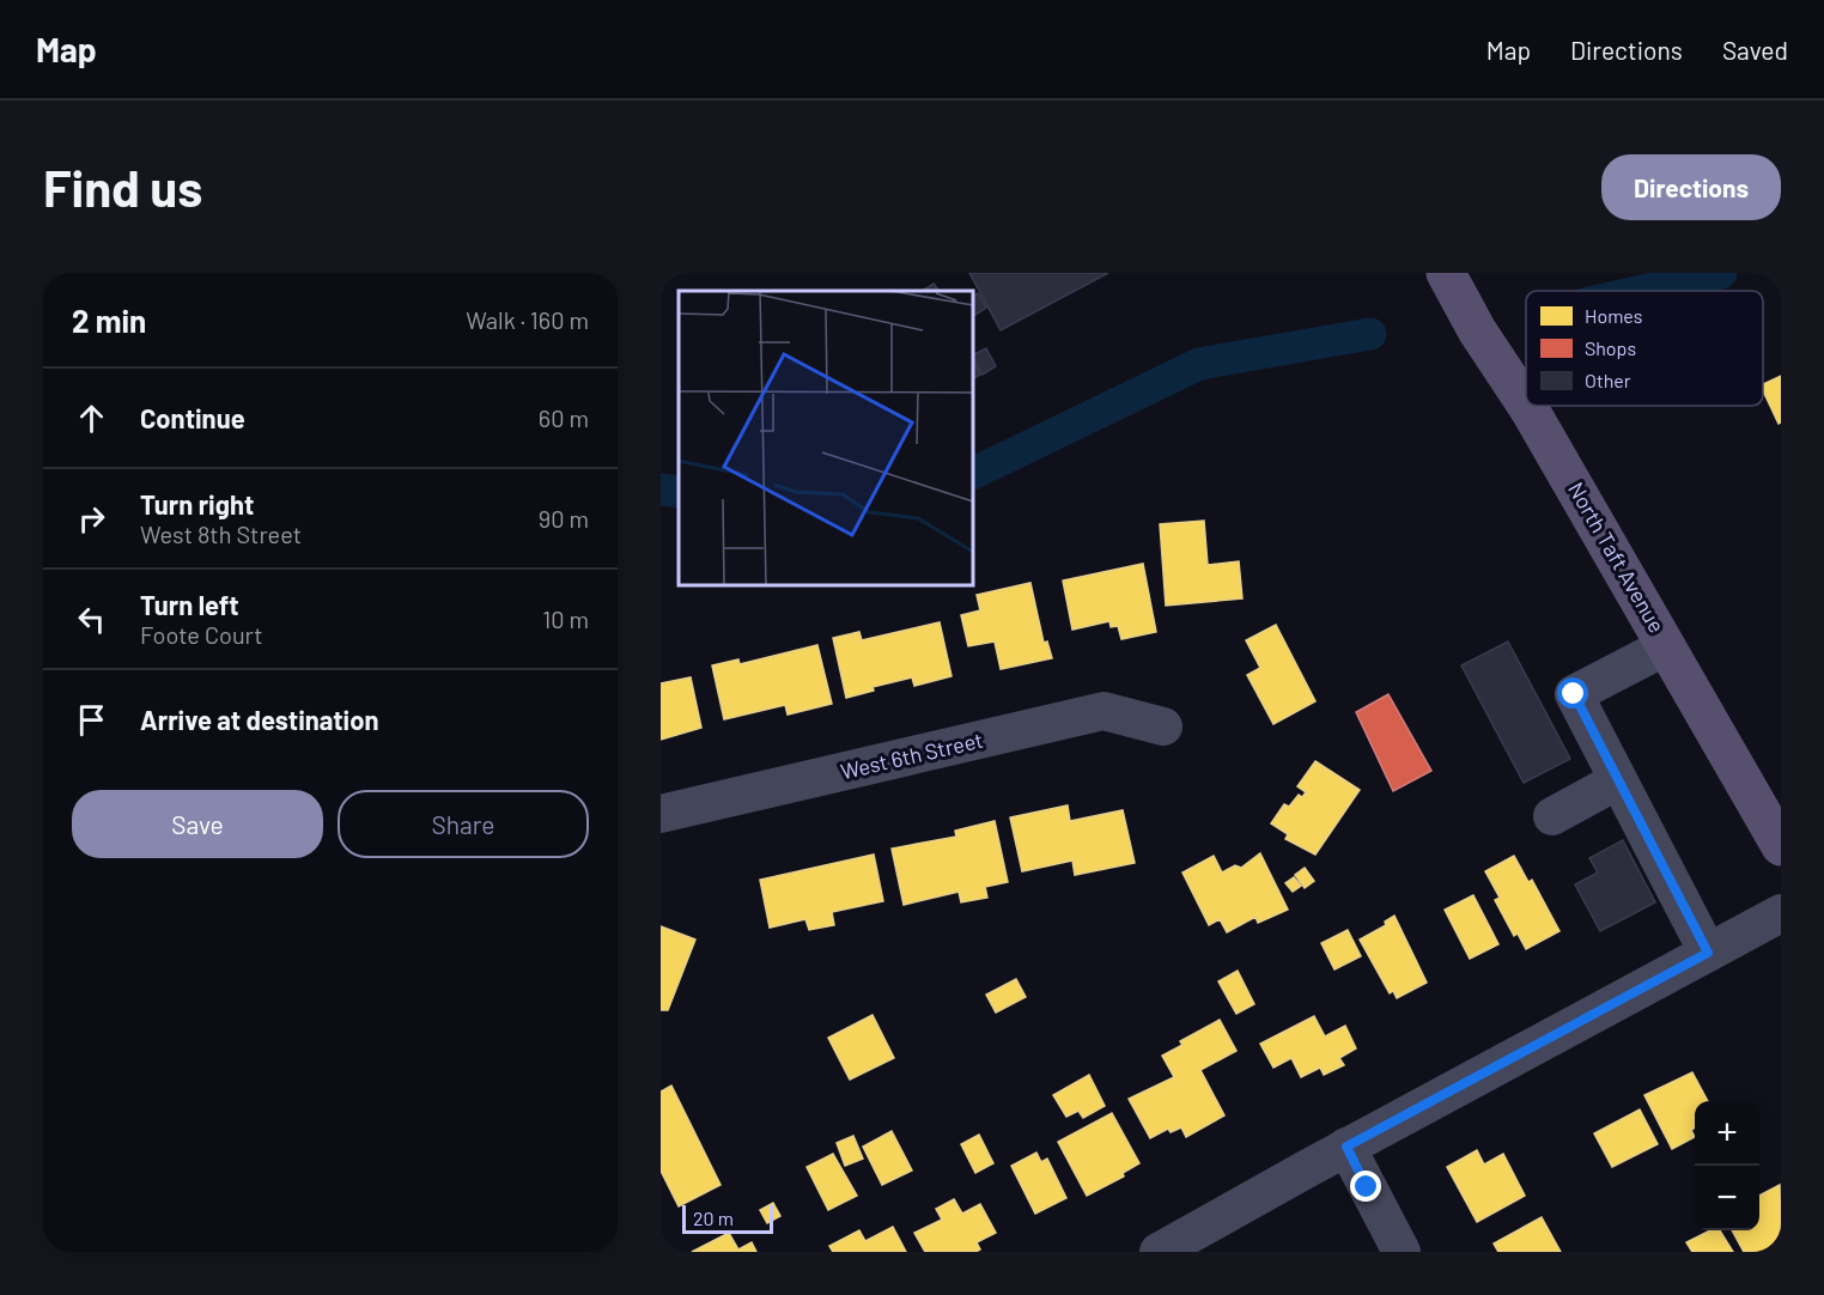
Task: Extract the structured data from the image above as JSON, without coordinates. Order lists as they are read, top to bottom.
{
  "streets": {
    "main road": ["North Taft Avenue"],
    "street": ["West 6th Street"]
  },
  "legend": ["Homes", "Shops", "Other"],
  "scale_bar": "20 m",
  "page": {
    "header": "Map",
    "nav": ["Map", "Directions", "Saved"],
    "buttons": [
      "Directions",
      ["Save", "Share"]
    ],
    "title": "Find us",
    "heading": ["2 min", "Walk · 160 m"],
    "list": [
      ["Continue", "60 m"],
      ["Turn right", "West 8th Street", "90 m"],
      ["Turn left", "Foote Court", "10 m"],
      "Arrive at destination"
    ],
    "map_buttons": ["+", "−"],
    "scale": "20 m"
  }
}
